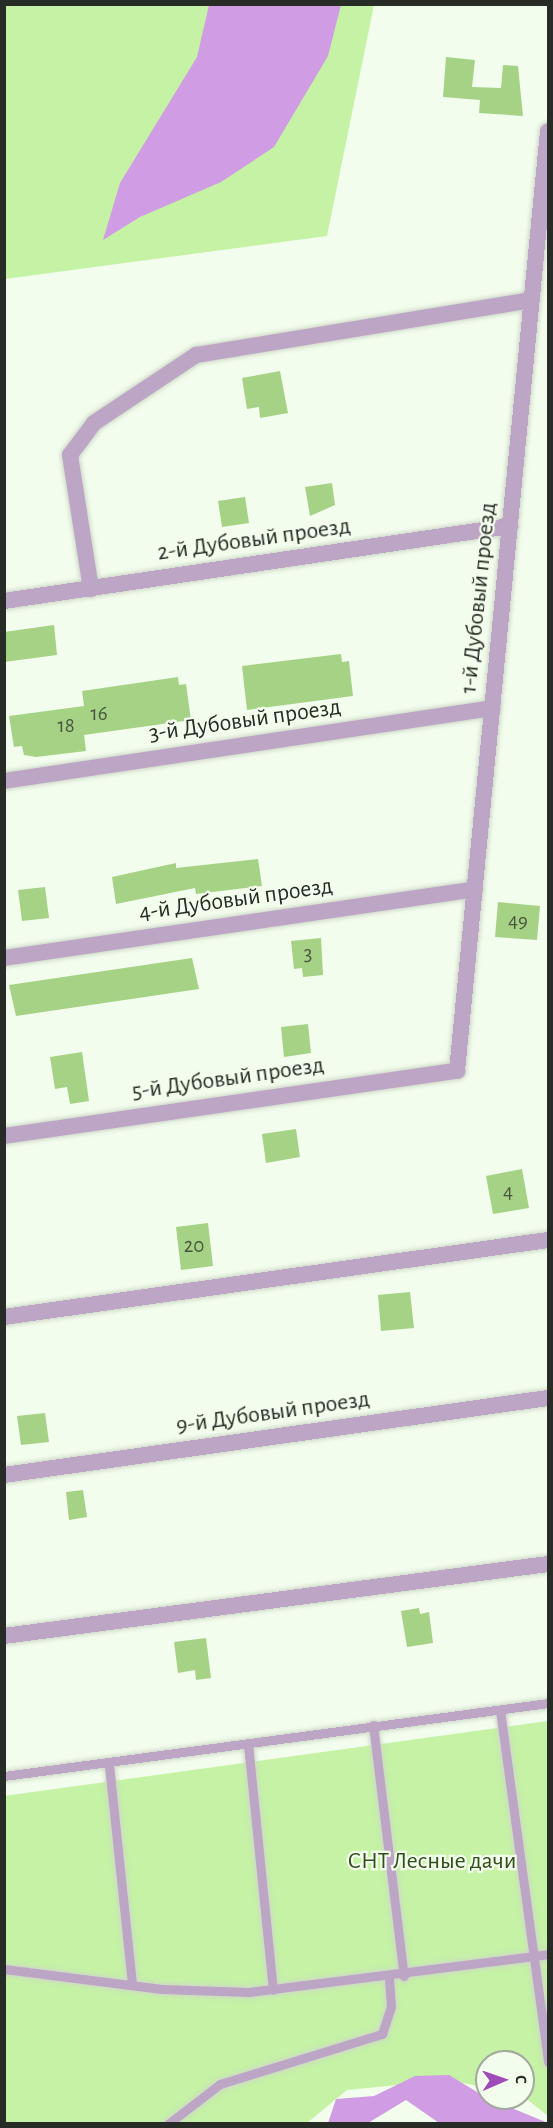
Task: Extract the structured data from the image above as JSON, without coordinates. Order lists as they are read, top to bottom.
{
  "streets": {
    "street": [
      "2-й Дубовый проезд",
      "1-й Дубовый проезд",
      "3-й Дубовый проезд",
      "4-й Дубовый проезд",
      "5-й Дубовый проезд",
      "9-й Дубовый проезд"
    ]
  },
  "crossings": [
    ["2-й Дубовый проезд", "1-й Дубовый проезд"],
    ["1-й Дубовый проезд", "3-й Дубовый проезд"],
    ["1-й Дубовый проезд", "4-й Дубовый проезд"],
    ["1-й Дубовый проезд", "5-й Дубовый проезд"]
  ],
  "parks": ["СНТ Лесные дачи"],
  "house_numbers": [
    "16",
    "18",
    "49",
    "3",
    "4",
    "20"
  ],
  "north": "right"
}
